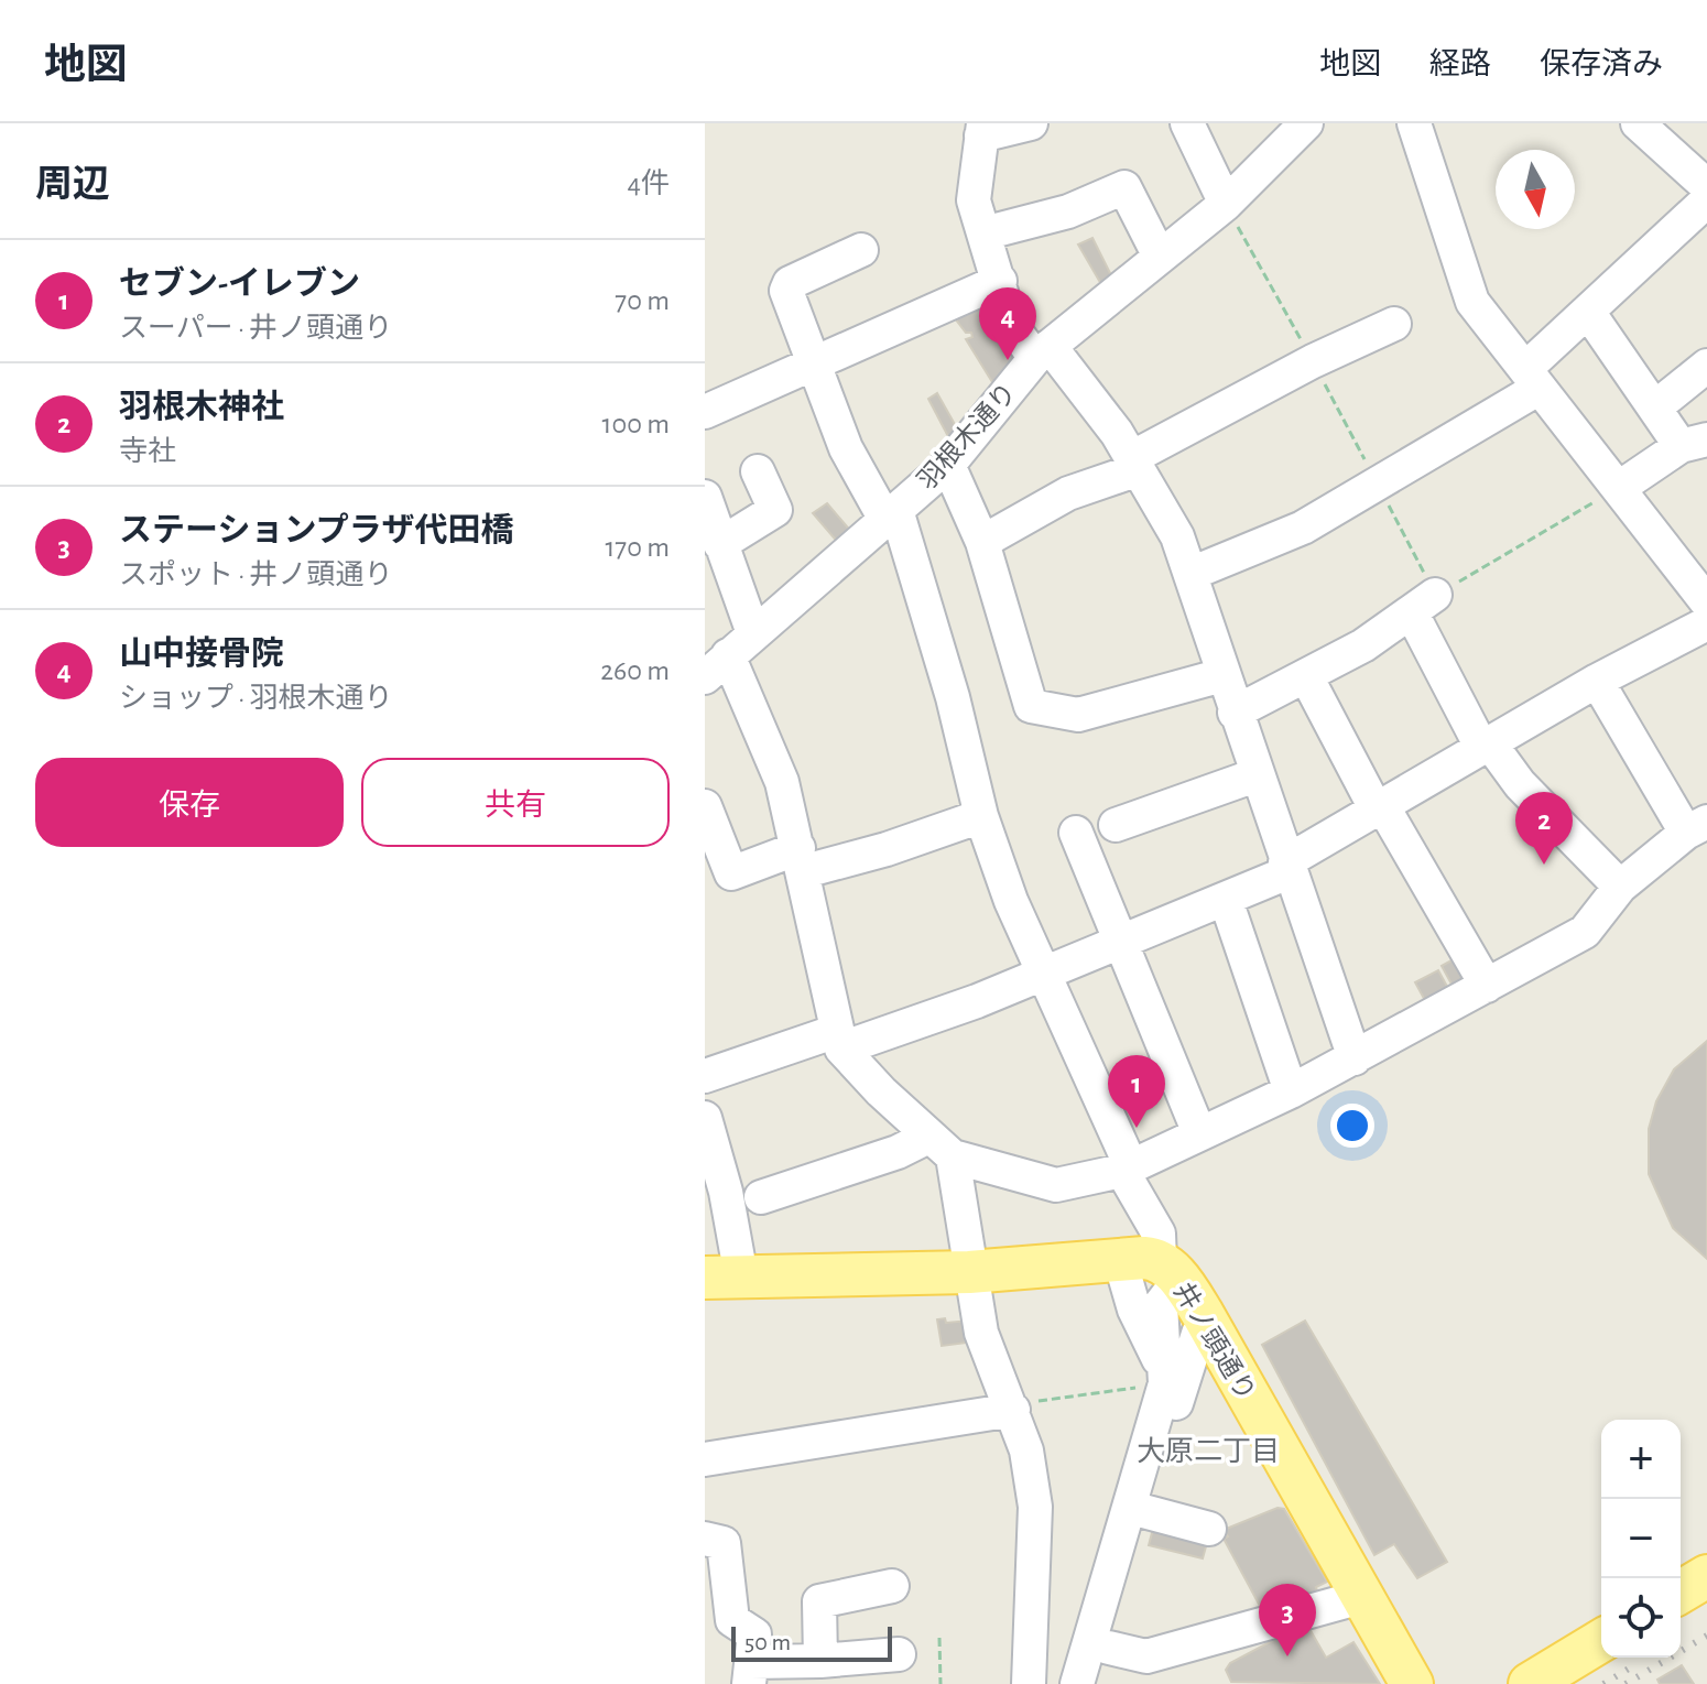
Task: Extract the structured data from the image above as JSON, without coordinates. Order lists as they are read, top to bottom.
{
  "streets": {
    "main road": ["井ノ頭通り"],
    "street": ["羽根木通り"]
  },
  "districts": ["大原二丁目"],
  "scale_bar": "50 m",
  "north": "bottom",
  "page": {
    "header": "地図",
    "nav": ["地図", "経路", "保存済み"],
    "heading": ["周辺", "4件"],
    "list": [
      {
        "mark": "1",
        "name": "セブン-イレブン",
        "note": "スーパー · 井ノ頭通り",
        "value": "70 m"
      },
      {
        "mark": "2",
        "name": "羽根木神社",
        "note": "寺社",
        "value": "100 m"
      },
      {
        "mark": "3",
        "name": "ステーションプラザ代田橋",
        "note": "スポット · 井ノ頭通り",
        "value": "170 m"
      },
      {
        "mark": "4",
        "name": "山中接骨院",
        "note": "ショップ · 羽根木通り",
        "value": "260 m"
      }
    ],
    "pins": [
      "4",
      "2",
      "1",
      "3"
    ],
    "buttons": ["保存", "共有"],
    "map_buttons": ["+", "−"],
    "scale": "50 m"
  }
}
